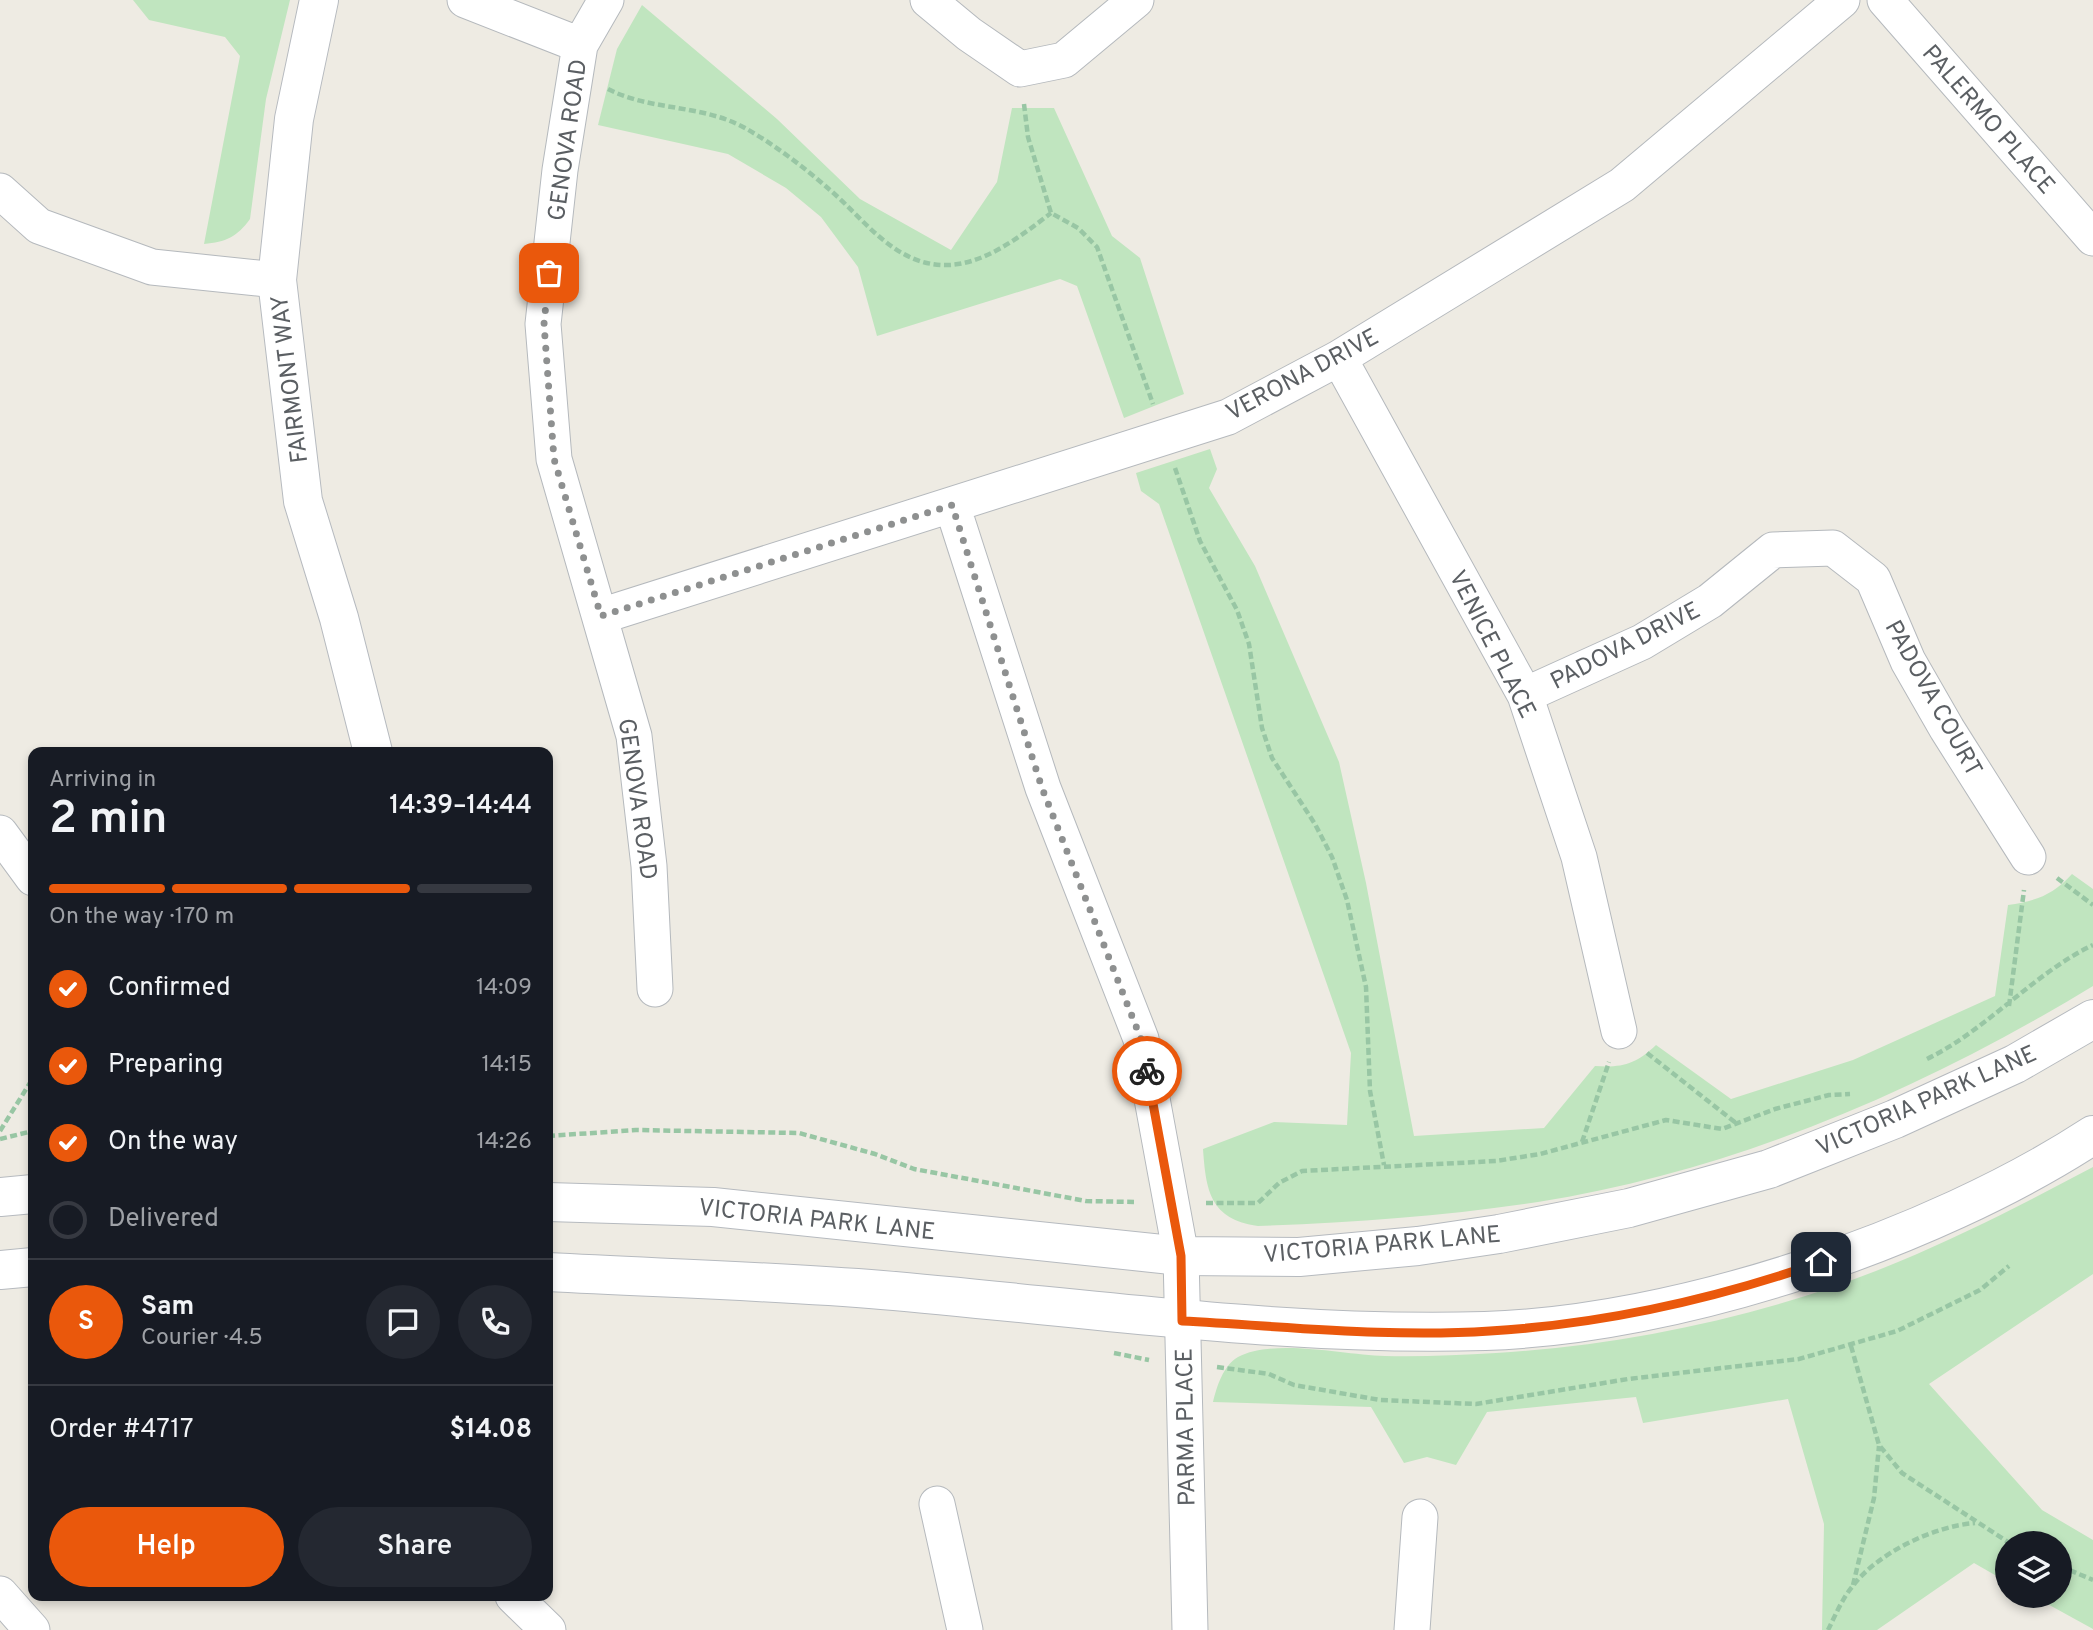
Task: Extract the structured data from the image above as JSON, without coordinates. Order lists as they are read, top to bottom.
{
  "streets": {
    "street": [
      "PALERMO PLACE",
      "GENOVA ROAD",
      "VERONA DRIVE",
      "FAIRMONT WAY",
      "VENICE PLACE",
      "PADOVA DRIVE",
      "PADOVA COURT",
      "VICTORIA PARK LANE",
      "PARMA PLACE"
    ]
  },
  "crossings": [
    ["GENOVA ROAD", "VERONA DRIVE"],
    ["VERONA DRIVE", "VENICE PLACE"],
    ["VERONA DRIVE", "PARMA PLACE"],
    ["VENICE PLACE", "PADOVA DRIVE"],
    ["PADOVA DRIVE", "PADOVA COURT"],
    ["VICTORIA PARK LANE", "PARMA PLACE"]
  ],
  "page": {
    "heading": ["2 min", "Arriving in", "14:39–14:44"],
    "panel": [
      "Sam",
      "Courier · 4.5",
      "Order #4717",
      "$14.08"
    ],
    "bar": "On the way · 170 m",
    "list": [
      ["Confirmed", "14:09"],
      ["Preparing", "14:15"],
      ["On the way", "14:26"],
      "Delivered"
    ],
    "round": "S",
    "buttons": ["Help", "Share"]
  }
}
